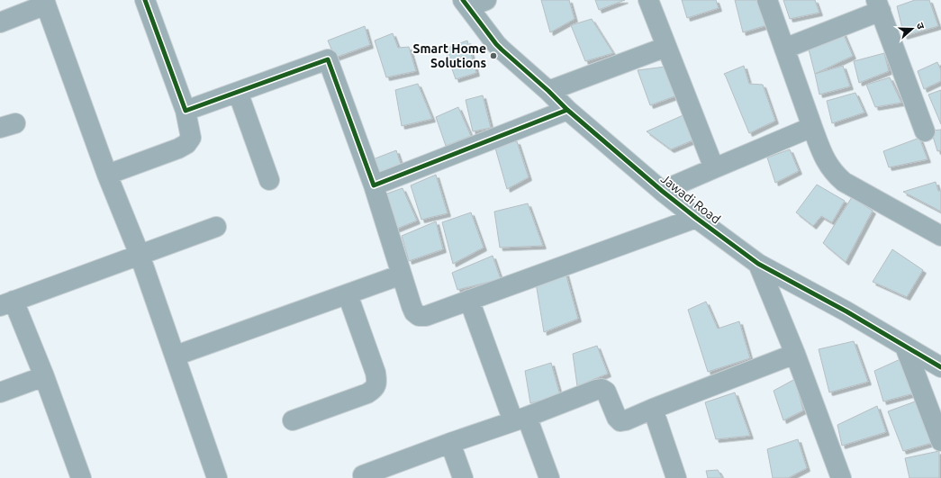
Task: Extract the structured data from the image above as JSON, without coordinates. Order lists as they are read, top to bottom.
{
  "streets": {
    "street": ["Jawadi Road"]
  },
  "places": ["Smart Home Solutions"],
  "north": "right"
}
